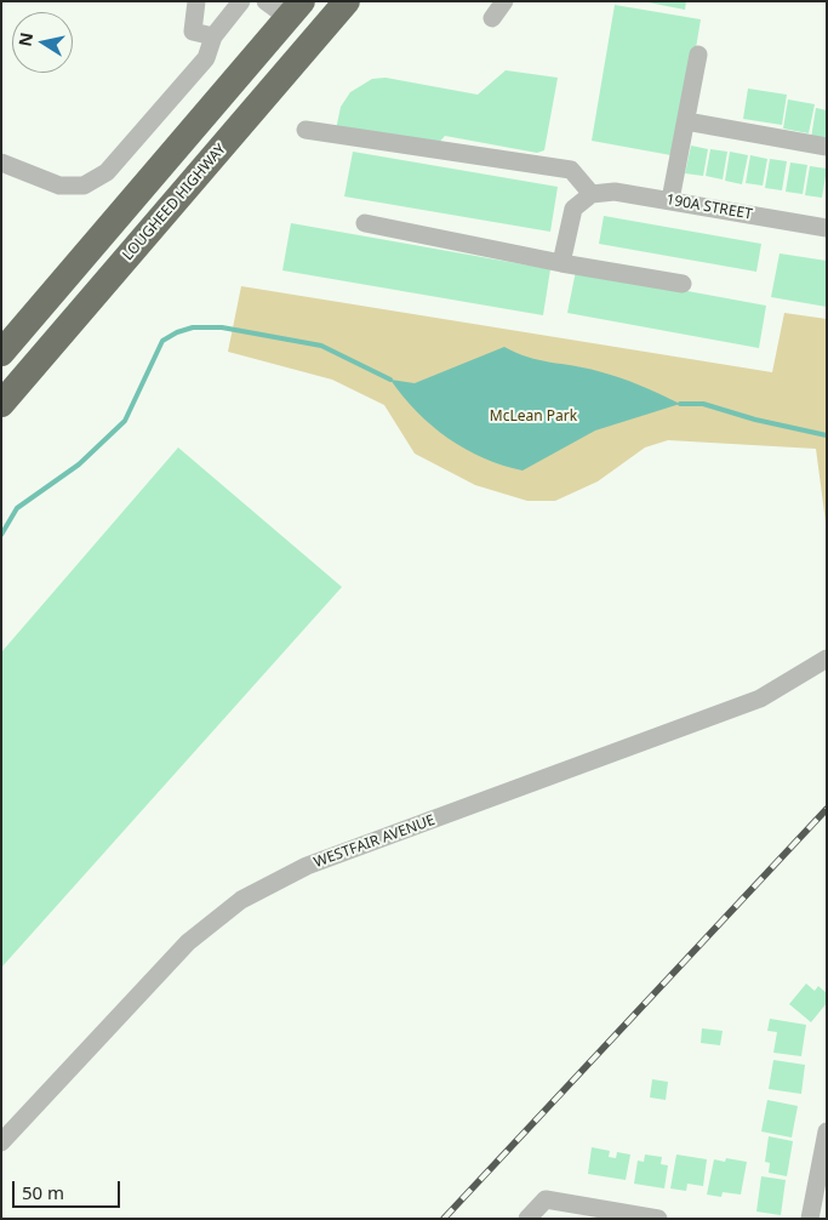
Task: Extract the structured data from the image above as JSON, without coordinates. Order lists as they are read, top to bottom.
{
  "streets": {
    "highway": ["LOUGHEED HIGHWAY"],
    "street": ["190A STREET", "WESTFAIR AVENUE"]
  },
  "parks": ["McLean Park"],
  "scale_bar": "50 m",
  "north": "left"
}
